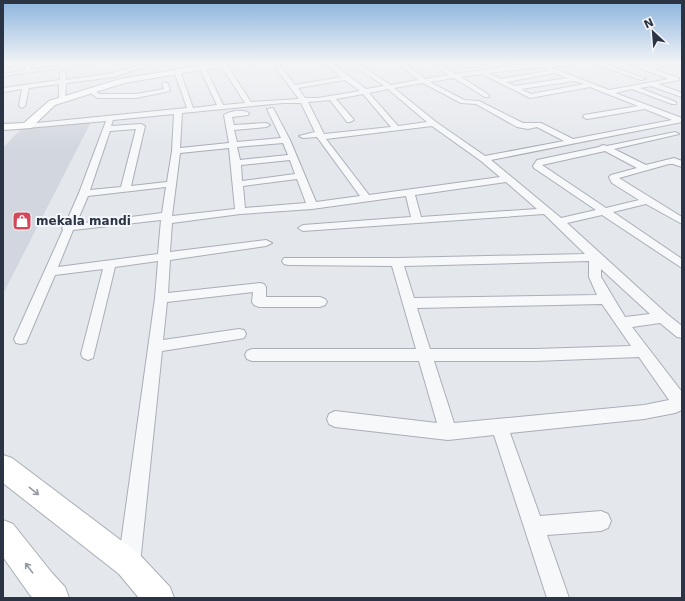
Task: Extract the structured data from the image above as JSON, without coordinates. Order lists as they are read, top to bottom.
{
  "places": {
    "shop": ["mekala mandi"]
  },
  "north": "top left"
}
